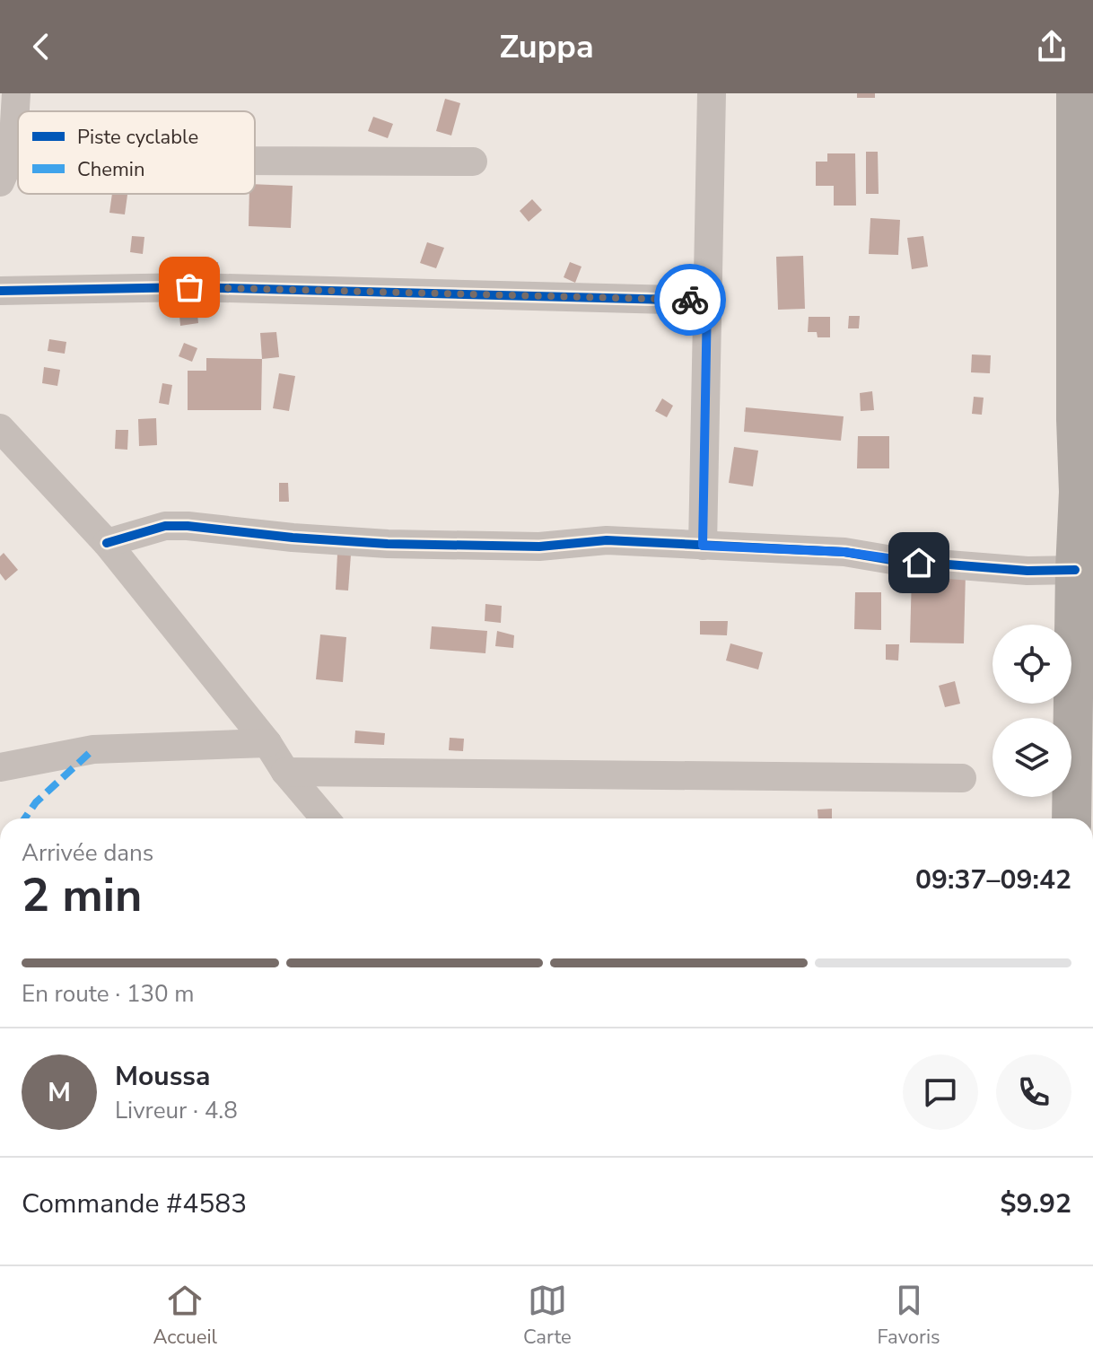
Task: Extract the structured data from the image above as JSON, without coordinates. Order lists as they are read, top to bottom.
{
  "legend": ["Piste cyclable", "Chemin"],
  "page": {
    "header": "Zuppa",
    "heading": ["2 min", "Arrivée dans", "09:37–09:42"],
    "panel": [
      "Moussa",
      "Livreur · 4.8",
      "Commande #4583",
      "$9.92"
    ],
    "bar": "En route · 130 m",
    "round": "M",
    "tabs": ["Accueil", "Carte", "Favoris"]
  }
}
